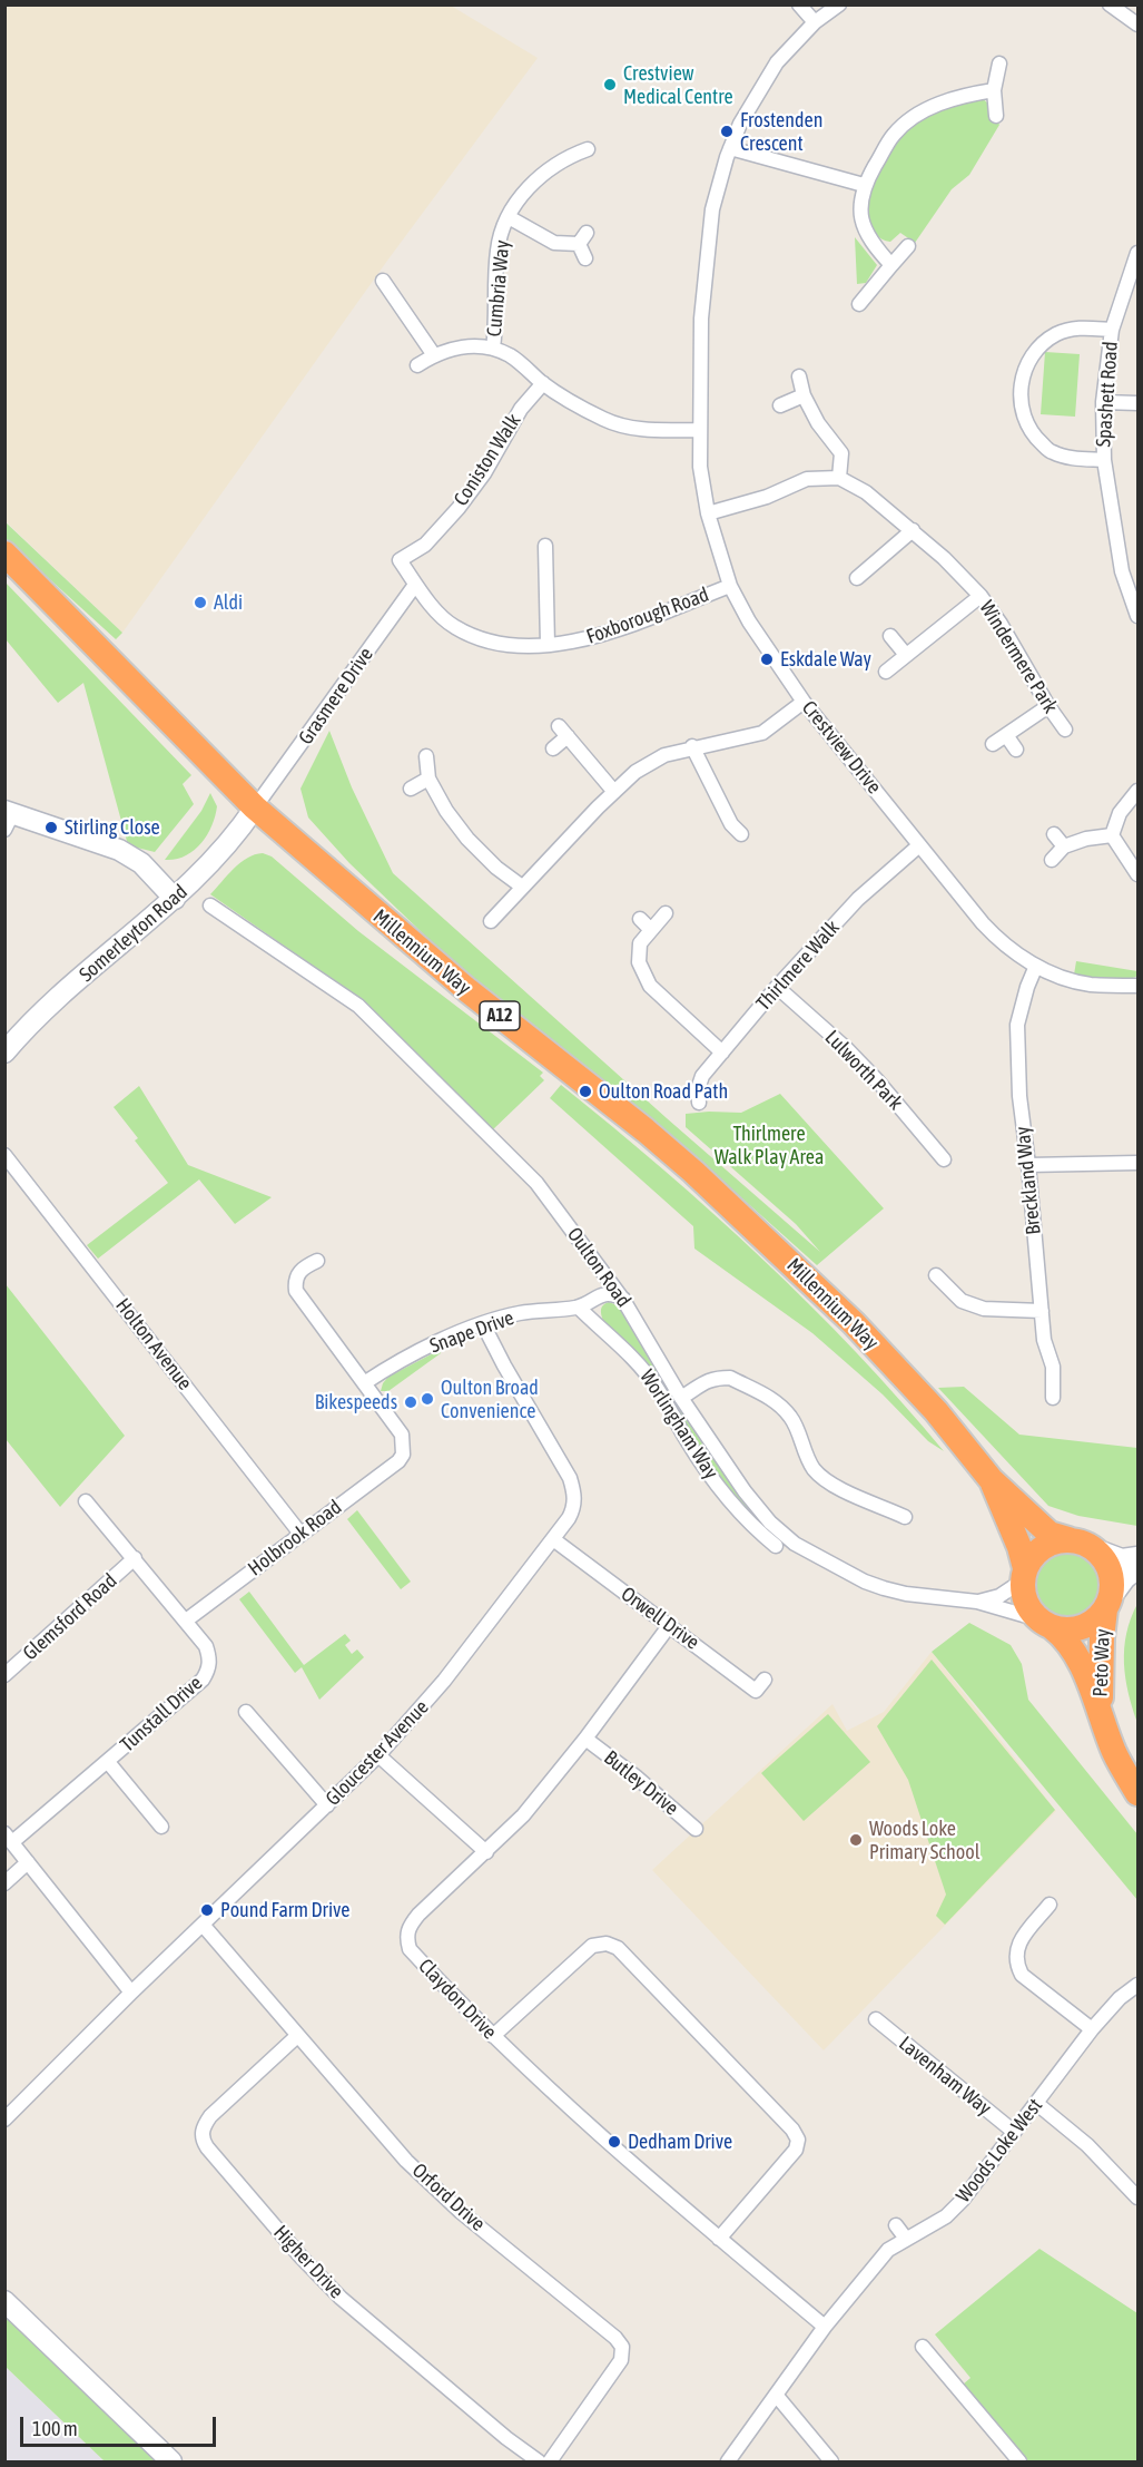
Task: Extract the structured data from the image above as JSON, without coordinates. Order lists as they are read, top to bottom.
{
  "streets": {
    "highway": ["Millennium Way", "A12", "Peto Way"],
    "main road": ["Somerleyton Road"],
    "street": [
      "Cumbria Way",
      "Spashett Road",
      "Coniston Walk",
      "Foxborough Road",
      "Windermere Park",
      "Grasmere Drive",
      "Crestview Drive",
      "Thirlmere Walk",
      "Lulworth Park",
      "Breckland Way",
      "Oulton Road",
      "Snape Drive",
      "Holton Avenue",
      "Worlingham Way",
      "Holbrook Road",
      "Glemsford Road",
      "Orwell Drive",
      "Tunstall Drive",
      "Gloucester Avenue",
      "Butley Drive",
      "Claydon Drive",
      "Lavenham Way",
      "Woods Loke West",
      "Orford Drive",
      "Higher Drive"
    ]
  },
  "crossings": [
    ["Coniston Walk", "Foxborough Road"],
    ["Foxborough Road", "Grasmere Drive"],
    ["Foxborough Road", "Crestview Drive"],
    ["Grasmere Drive", "Somerleyton Road"],
    ["Grasmere Drive", "Millennium Way"],
    ["Crestview Drive", "Thirlmere Walk"],
    ["Crestview Drive", "Breckland Way"],
    ["Somerleyton Road", "Millennium Way"],
    ["Millennium Way", "Oulton Road"],
    ["Millennium Way", "Peto Way"],
    ["Thirlmere Walk", "Lulworth Park"],
    ["Oulton Road", "Snape Drive"],
    ["Oulton Road", "Peto Way"],
    ["Snape Drive", "Worlingham Way"],
    ["Snape Drive", "Holbrook Road"],
    ["Snape Drive", "Gloucester Avenue"],
    ["Holton Avenue", "Holbrook Road"],
    ["Holbrook Road", "Tunstall Drive"],
    ["Glemsford Road", "Tunstall Drive"],
    ["Orwell Drive", "Gloucester Avenue"],
    ["Orwell Drive", "Claydon Drive"],
    ["Gloucester Avenue", "Orford Drive"],
    ["Butley Drive", "Claydon Drive"],
    ["Claydon Drive", "Woods Loke West"],
    ["Lavenham Way", "Woods Loke West"],
    ["Orford Drive", "Higher Drive"]
  ],
  "parks": ["Thirlmere Walk Play Area"],
  "places": [
    "Crestview Medical Centre",
    "Frostenden Crescent",
    "Aldi",
    "Eskdale Way",
    "Stirling Close",
    "Oulton Road Path",
    "Oulton Broad Convenience",
    "Bikespeeds",
    "Woods Loke Primary School",
    "Pound Farm Drive",
    "Dedham Drive"
  ],
  "scale_bar": "100 m"
}
